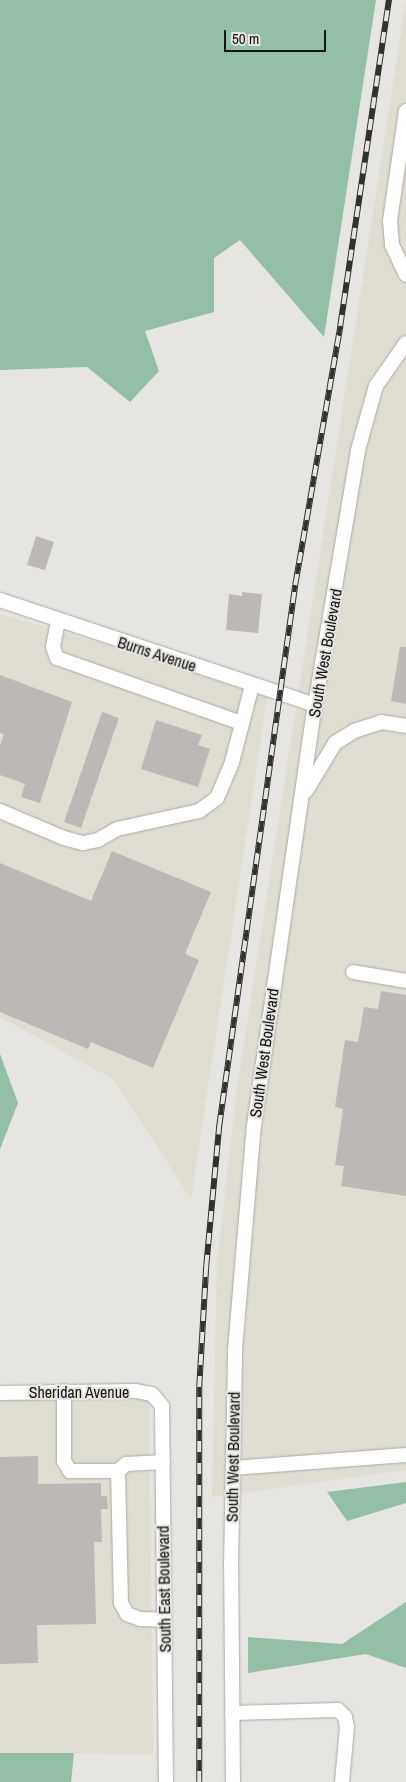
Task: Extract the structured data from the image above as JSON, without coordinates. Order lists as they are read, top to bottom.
{
  "streets": {
    "street": [
      "South West Boulevard",
      "Burns Avenue",
      "Sheridan Avenue",
      "South East Boulevard"
    ]
  },
  "crossings": [
    ["South West Boulevard", "Burns Avenue"],
    ["Sheridan Avenue", "South East Boulevard"]
  ],
  "scale_bar": "50 m"
}
